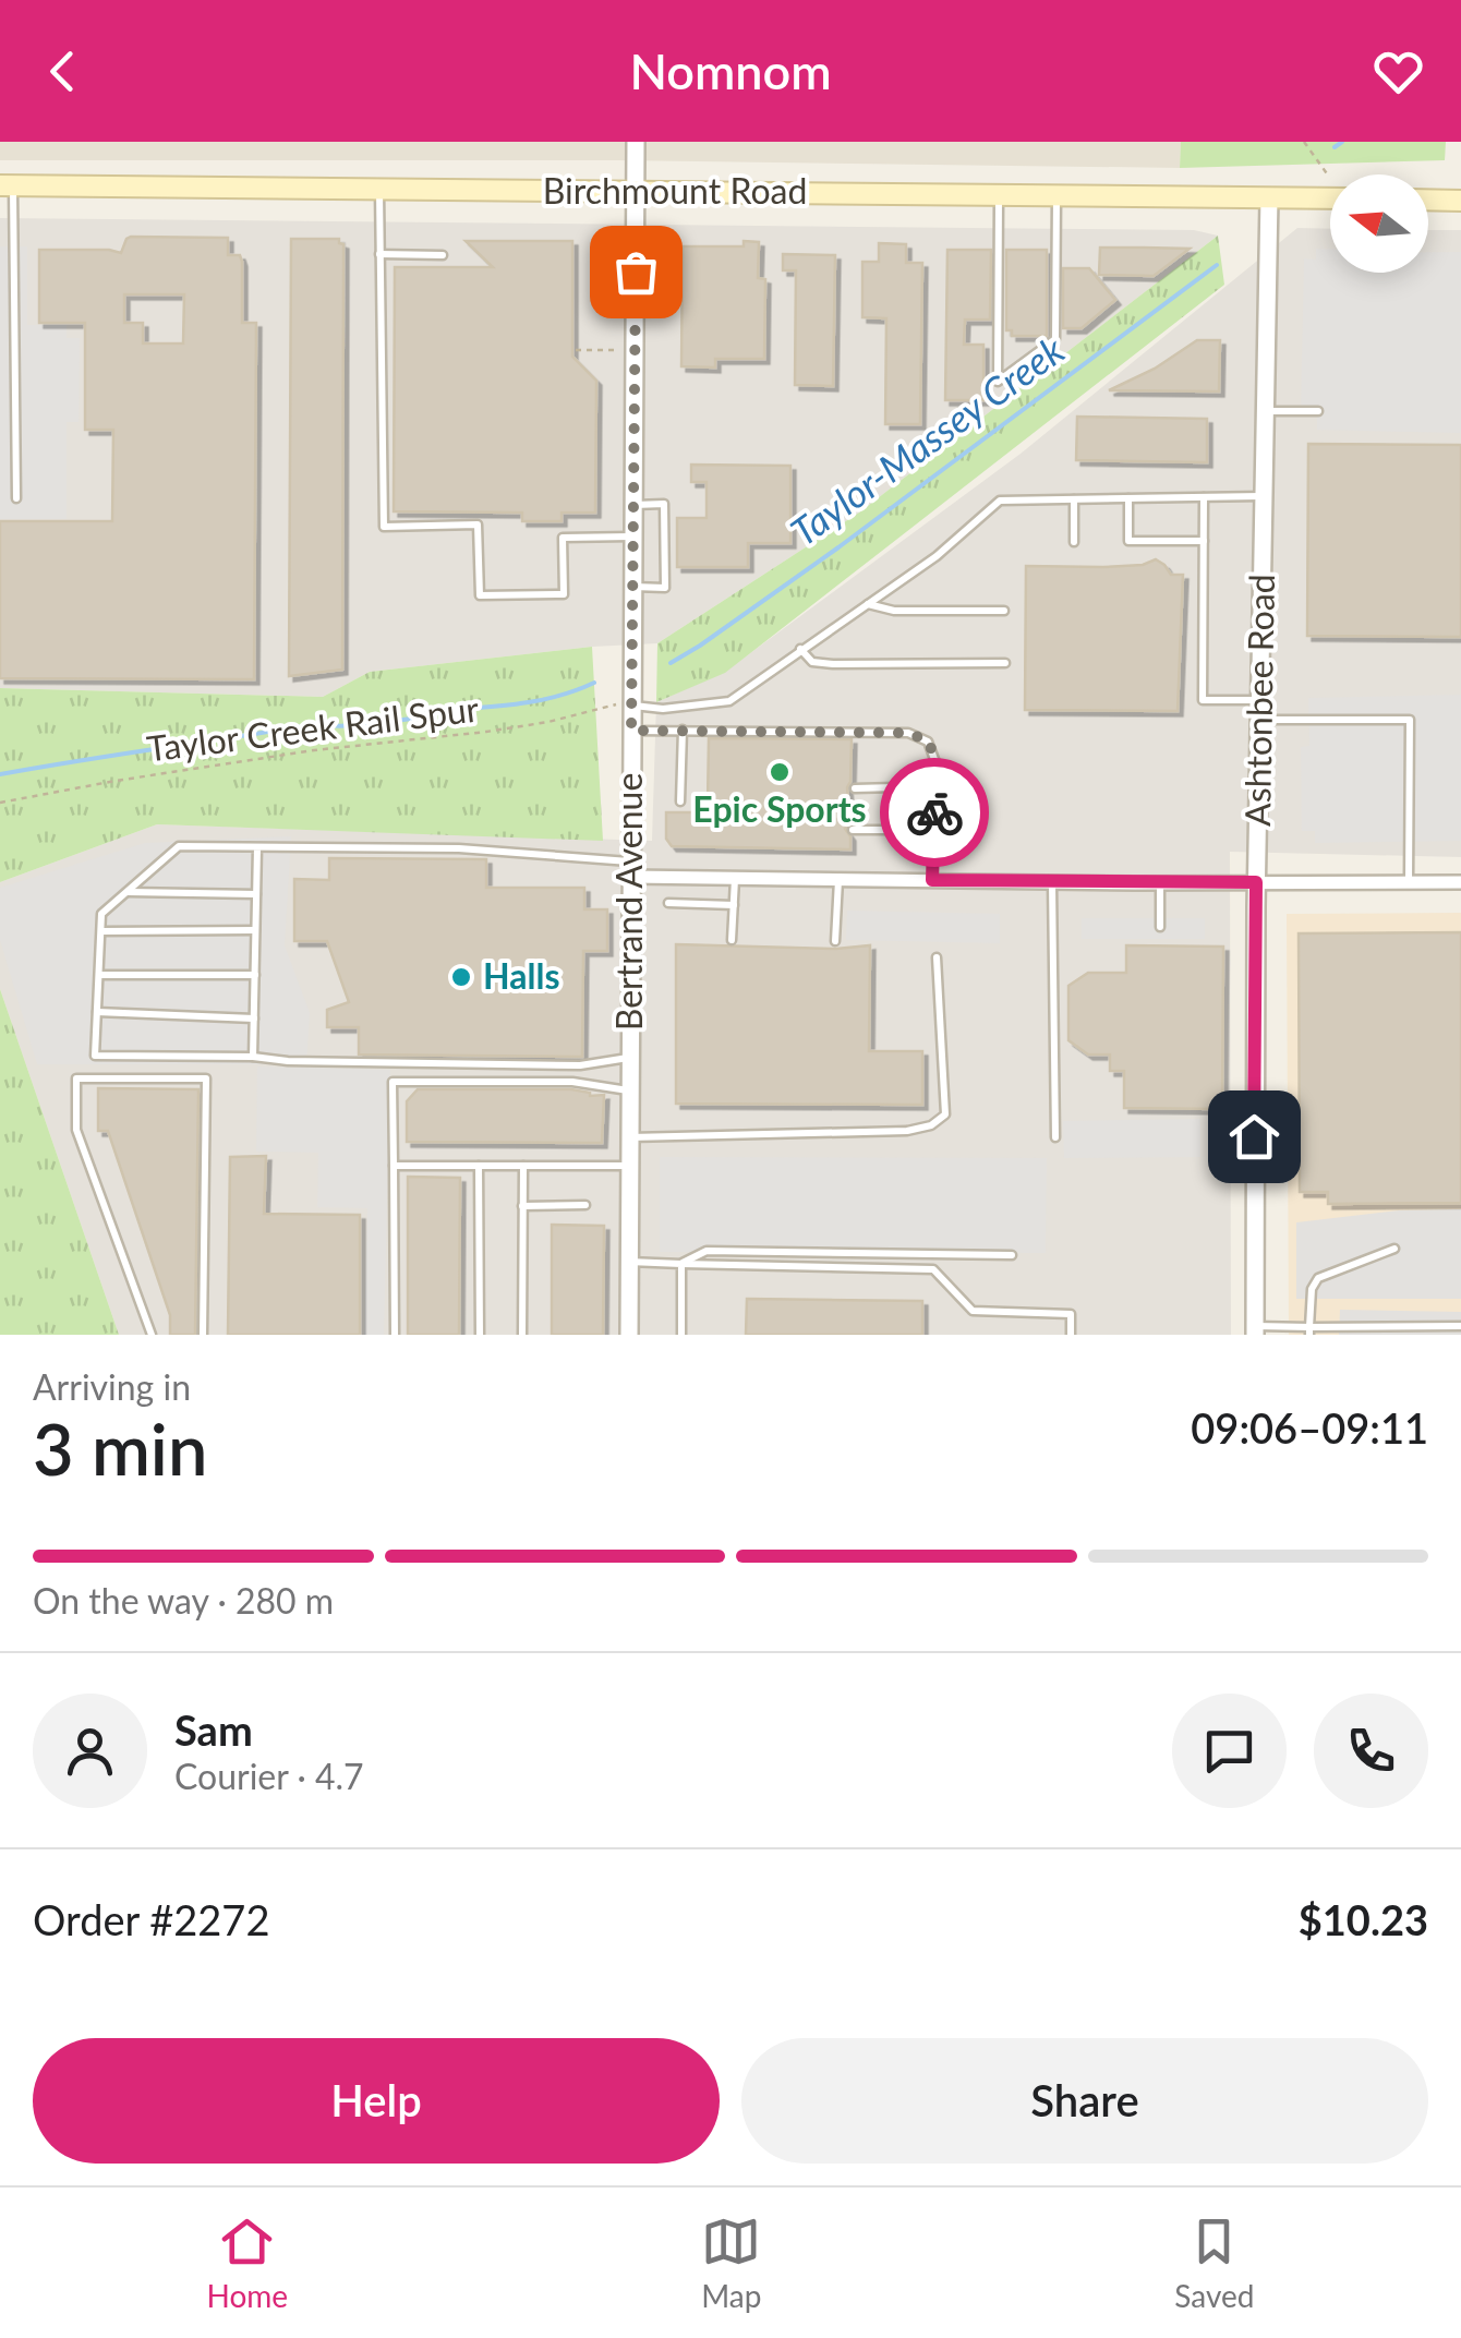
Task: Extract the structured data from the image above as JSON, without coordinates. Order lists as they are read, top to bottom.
{
  "streets": {
    "main road": ["Birchmount Road"],
    "street": ["Ashtonbee Road", "Bertrand Avenue"],
    "path": ["Taylor Creek Rail Spur"]
  },
  "crossings": [
    ["Birchmount Road", "Ashtonbee Road"],
    ["Birchmount Road", "Bertrand Avenue"],
    ["Taylor Creek Rail Spur", "Bertrand Avenue"]
  ],
  "water": ["Taylor-Massey Creek"],
  "places": ["Epic Sports", "Halls"],
  "north": "left",
  "page": {
    "header": "Nomnom",
    "heading": ["3 min", "Arriving in", "09:06–09:11"],
    "panel": [
      "Sam",
      "Courier · 4.7",
      "Order #2272",
      "$10.23"
    ],
    "bar": "On the way · 280 m",
    "buttons": ["Help", "Share"],
    "tabs": ["Home", "Map", "Saved"]
  }
}
